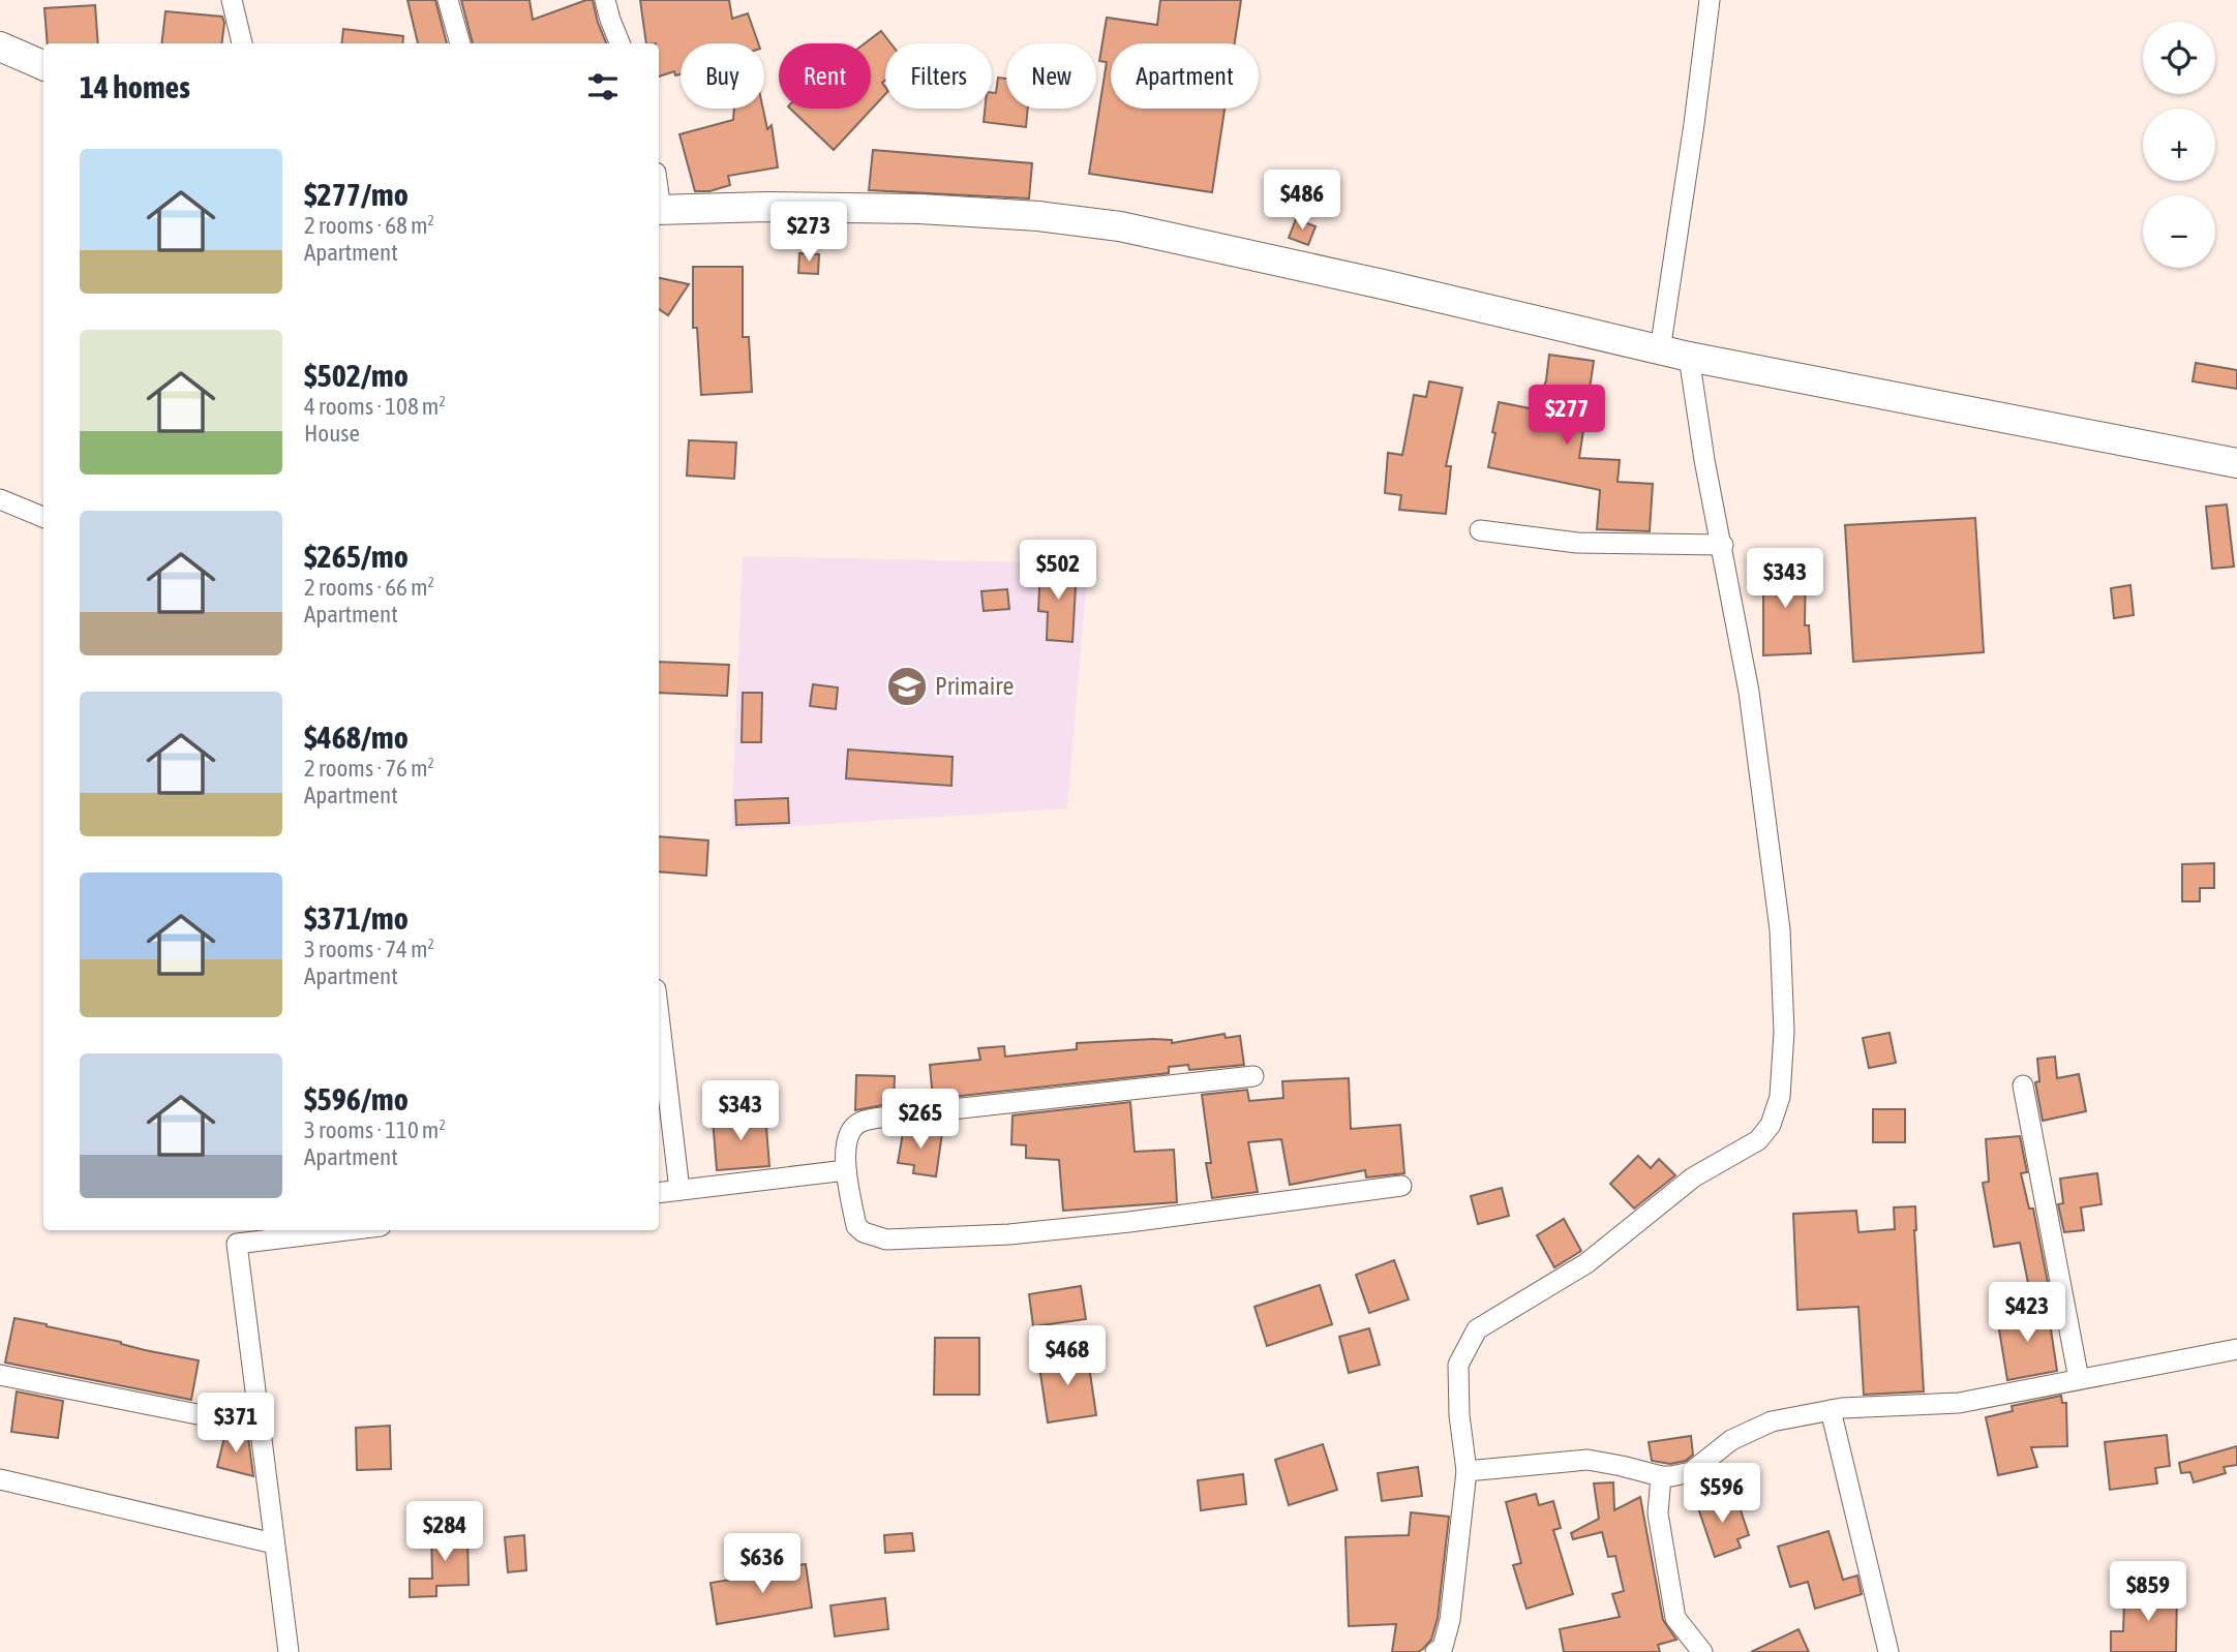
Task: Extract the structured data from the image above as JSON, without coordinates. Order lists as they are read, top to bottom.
{
  "places": {
    "school or university": ["Primaire"]
  },
  "page": {
    "map_buttons": ["+", "−"],
    "chip": [
      "Buy",
      "Rent",
      "Filters",
      "New",
      "Apartment"
    ],
    "heading": "14 homes",
    "list": [
      {
        "name": "$277/mo",
        "note": "2 rooms · 68 m² · Apartment"
      },
      {
        "name": "$502/mo",
        "note": "4 rooms · 108 m² · House"
      },
      {
        "name": "$265/mo",
        "note": "2 rooms · 66 m² · Apartment"
      },
      {
        "name": "$468/mo",
        "note": "2 rooms · 76 m² · Apartment"
      },
      {
        "name": "$371/mo",
        "note": "3 rooms · 74 m² · Apartment"
      },
      {
        "name": "$596/mo",
        "note": "3 rooms · 110 m² · Apartment"
      }
    ],
    "price": [
      "$486",
      "$273",
      "$277",
      "$502",
      "$343",
      "$343",
      "$265",
      "$423",
      "$468",
      "$371",
      "$596",
      "$284",
      "$636",
      "$859"
    ]
  }
}
